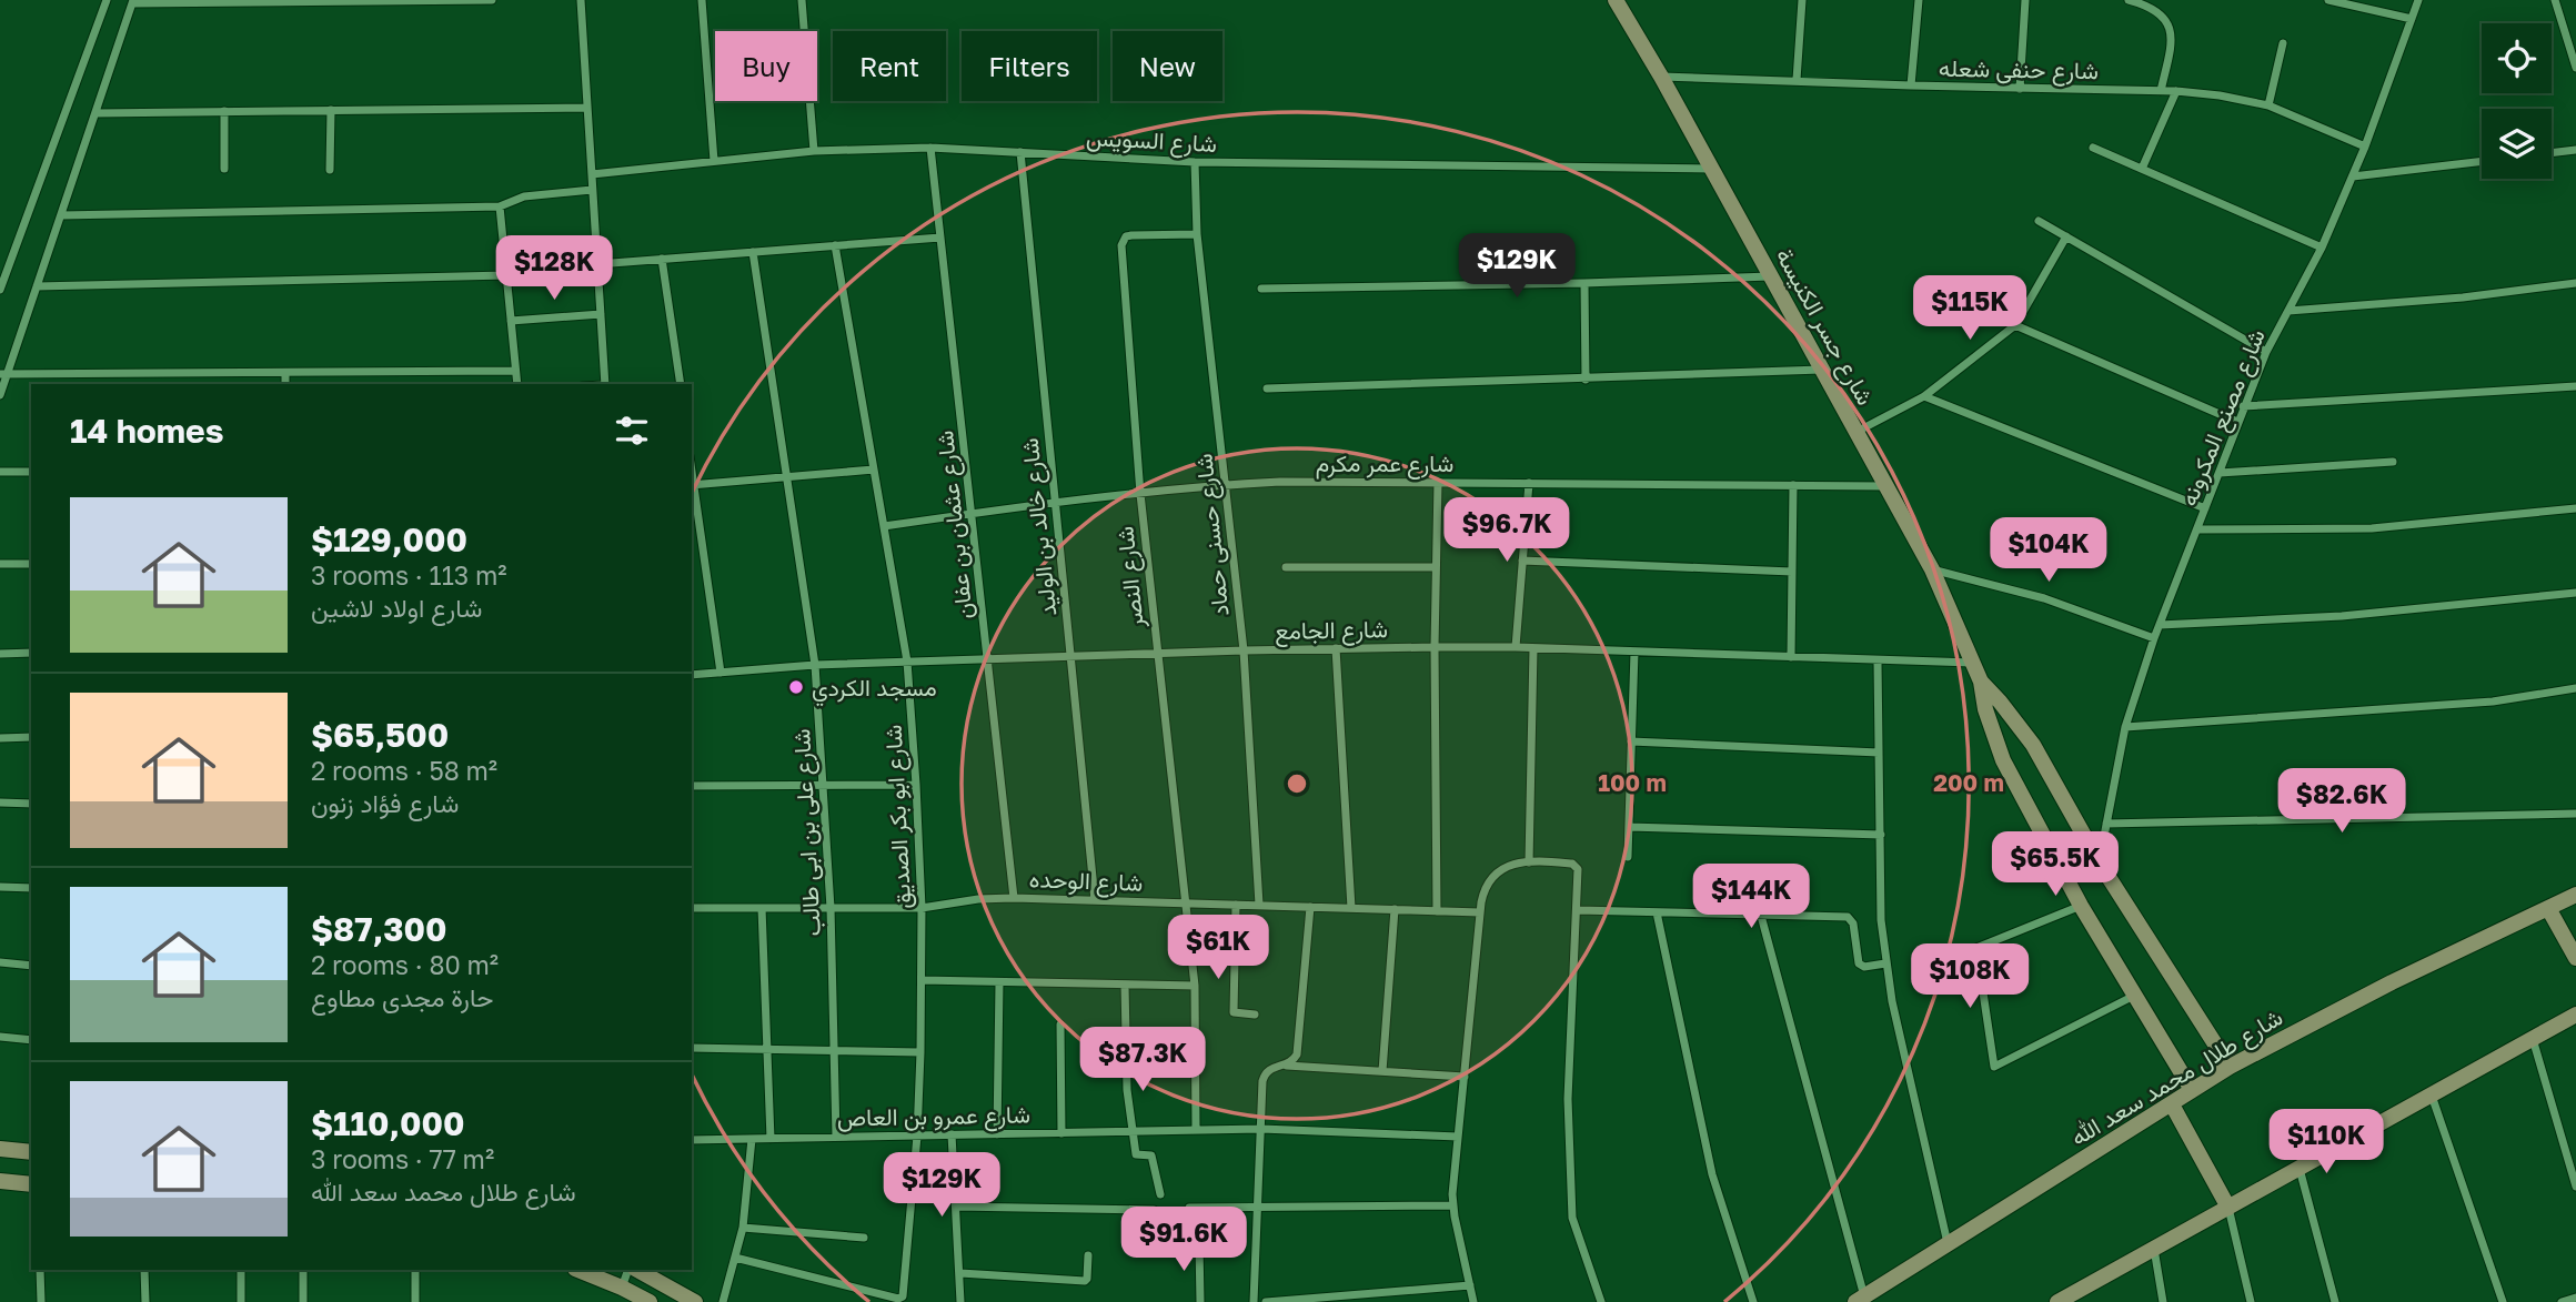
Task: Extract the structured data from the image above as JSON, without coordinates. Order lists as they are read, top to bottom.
{
  "streets": {
    "main road": ["شارع جسر الكنيسة", "شارع طلال محمد سعد الله"],
    "street": [
      "شارع حنفى شعله",
      "شارع السويس",
      "شارع مصنع المكرونه",
      "شارع عمر مكرم",
      "شارع عثمان بن عفان",
      "شارع خالد بن الوليد",
      "شارع حسنى حماد",
      "شارع النصر",
      "شارع الجامع",
      "شارع ابو بكر الصديق",
      "شارع على بن ابى طالب",
      "شارع الوحده",
      "شارع عمرو بن العاص"
    ]
  },
  "crossings": [
    ["شارع حنفى شعله", "شارع جسر الكنيسة"],
    ["شارع حنفى شعله", "شارع مصنع المكرونه"],
    ["شارع السويس", "شارع جسر الكنيسة"],
    ["شارع السويس", "شارع عثمان بن عفان"],
    ["شارع السويس", "شارع خالد بن الوليد"],
    ["شارع السويس", "شارع حسنى حماد"],
    ["شارع جسر الكنيسة", "شارع مصنع المكرونه"],
    ["شارع جسر الكنيسة", "شارع عمر مكرم"],
    ["شارع جسر الكنيسة", "شارع الجامع"],
    ["شارع جسر الكنيسة", "شارع طلال محمد سعد الله"],
    ["شارع عمر مكرم", "شارع عثمان بن عفان"],
    ["شارع عمر مكرم", "شارع خالد بن الوليد"],
    ["شارع عمر مكرم", "شارع حسنى حماد"],
    ["شارع عمر مكرم", "شارع النصر"],
    ["شارع عمر مكرم", "شارع ابو بكر الصديق"],
    ["شارع عثمان بن عفان", "شارع الجامع"],
    ["شارع عثمان بن عفان", "شارع الوحده"],
    ["شارع خالد بن الوليد", "شارع الجامع"],
    ["شارع خالد بن الوليد", "شارع الوحده"],
    ["شارع حسنى حماد", "شارع النصر"],
    ["شارع حسنى حماد", "شارع الجامع"],
    ["شارع حسنى حماد", "شارع الوحده"],
    ["شارع النصر", "شارع الجامع"],
    ["شارع النصر", "شارع الوحده"],
    ["شارع النصر", "شارع عمرو بن العاص"],
    ["شارع الجامع", "شارع ابو بكر الصديق"],
    ["شارع الجامع", "شارع على بن ابى طالب"],
    ["شارع ابو بكر الصديق", "شارع الوحده"],
    ["شارع ابو بكر الصديق", "شارع عمرو بن العاص"],
    ["شارع على بن ابى طالب", "شارع الوحده"],
    ["شارع على بن ابى طالب", "شارع عمرو بن العاص"]
  ],
  "places": ["مسجد الكردي"],
  "page": {
    "chip": [
      "Buy",
      "Rent",
      "Filters",
      "New"
    ],
    "price": [
      "$129K",
      "$128K",
      "$115K",
      "$96.7K",
      "$104K",
      "$82.6K",
      "$65.5K",
      "$144K",
      "$61K",
      "$108K",
      "$87.3K",
      "$110K",
      "$129K",
      "$91.6K"
    ],
    "heading": "14 homes",
    "list": [
      {
        "name": "$129,000",
        "note": "3 rooms · 113 m² · شارع اولاد لاشين"
      },
      {
        "name": "$65,500",
        "note": "2 rooms · 58 m² · شارع فؤاد زنون"
      },
      {
        "name": "$87,300",
        "note": "2 rooms · 80 m² · حارة مجدى مطاوع"
      },
      {
        "name": "$110,000",
        "note": "3 rooms · 77 m² · شارع طلال محمد سعد الله"
      }
    ]
  },
  "rings": ["100 m", "200 m"]
}
